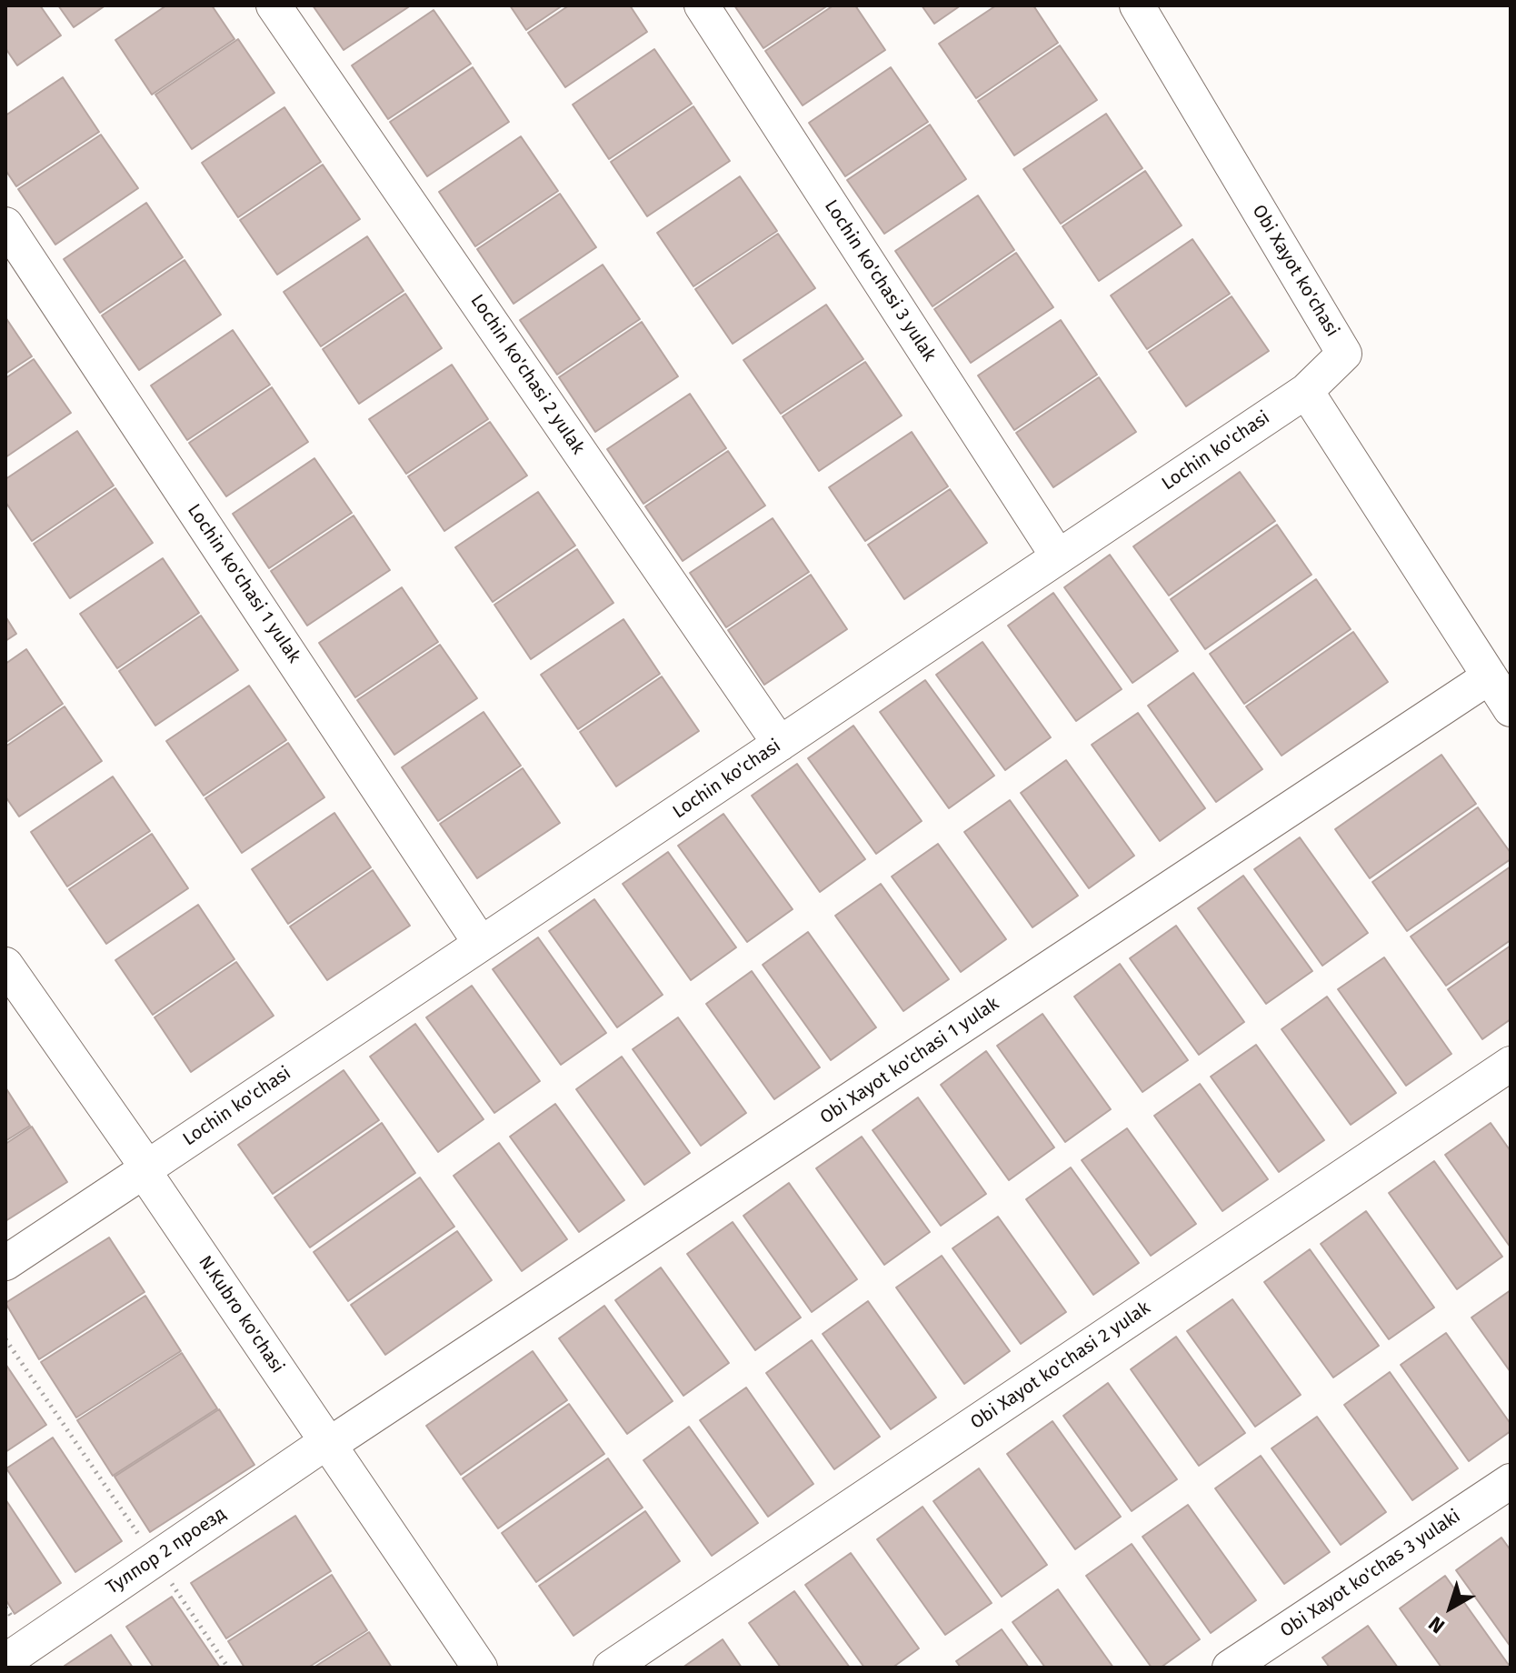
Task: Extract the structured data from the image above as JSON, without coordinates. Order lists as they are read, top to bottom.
{
  "streets": {
    "street": [
      "Obi Xayot ko'chasi",
      "Lochin ko'chasi 3 yulak",
      "Lochin ko'chasi 2 yulak",
      "Lochin ko'chasi",
      "Lochin ko'chasi 1 yulak",
      "Obi Xayot ko'chasi 1 yulak",
      "N.Kubro ko'chasi",
      "Obi Xayot ko'chasi 2 yulak",
      "Тулпор 2 проезд",
      "Obi Xayot ko'chas 3 yulaki"
    ]
  },
  "crossings": [
    ["Obi Xayot ko'chasi", "Lochin ko'chasi"],
    ["Lochin ko'chasi 3 yulak", "Lochin ko'chasi"],
    ["Lochin ko'chasi 2 yulak", "Lochin ko'chasi"],
    ["Lochin ko'chasi", "Lochin ko'chasi 1 yulak"],
    ["Lochin ko'chasi", "N.Kubro ko'chasi"],
    ["Obi Xayot ko'chasi 1 yulak", "N.Kubro ko'chasi"],
    ["Obi Xayot ko'chasi 1 yulak", "Тулпор 2 проезд"],
    ["N.Kubro ko'chasi", "Тулпор 2 проезд"]
  ],
  "north": "bottom left"
}
